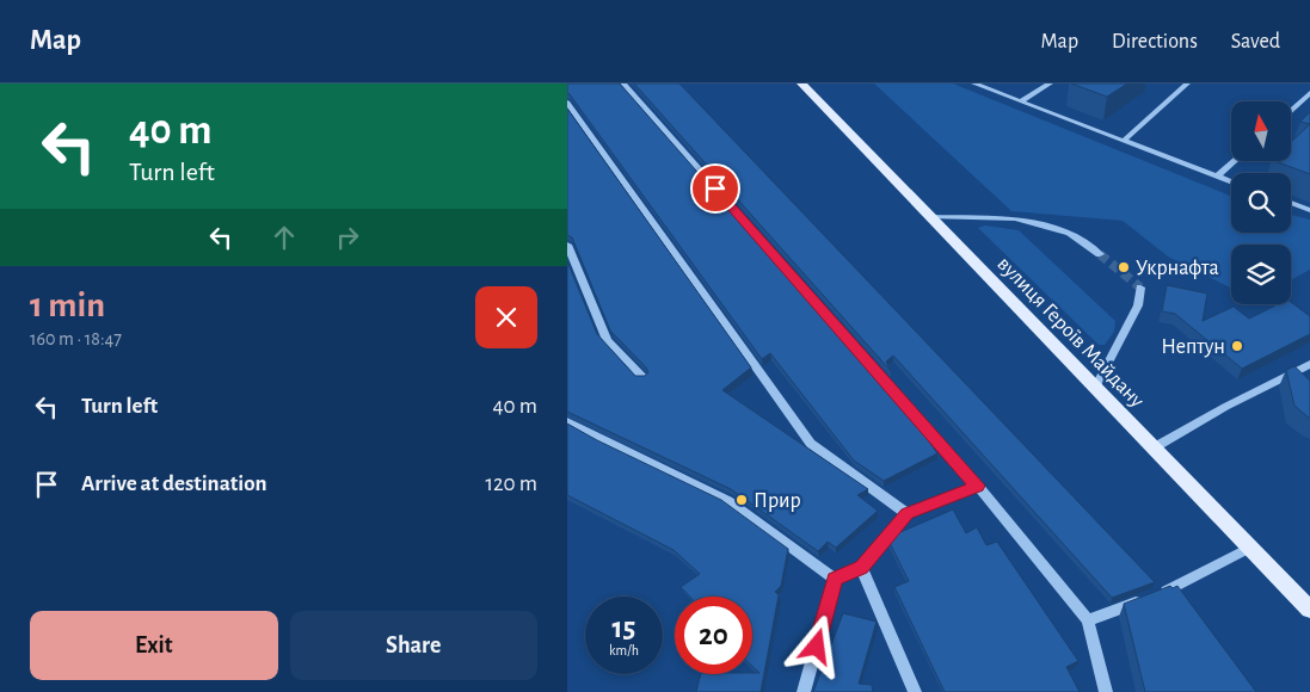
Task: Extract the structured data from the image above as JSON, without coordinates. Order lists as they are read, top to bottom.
{
  "streets": {
    "main road": ["вулиця Героїв Майдану"]
  },
  "places": ["Укрнафта", "Нептун", "Прир"],
  "north": "top",
  "page": {
    "header": "Map",
    "nav": ["Map", "Directions", "Saved"],
    "turn": ["40 m", "Turn left"],
    "heading": ["1 min", "160 m · 18:47"],
    "list": [
      {
        "name": "Turn left",
        "value": "40 m"
      },
      {
        "name": "Arrive at destination",
        "value": "120 m"
      }
    ],
    "speed": "15 km/h",
    "limit": "20",
    "buttons": ["Exit", "Share"]
  }
}
